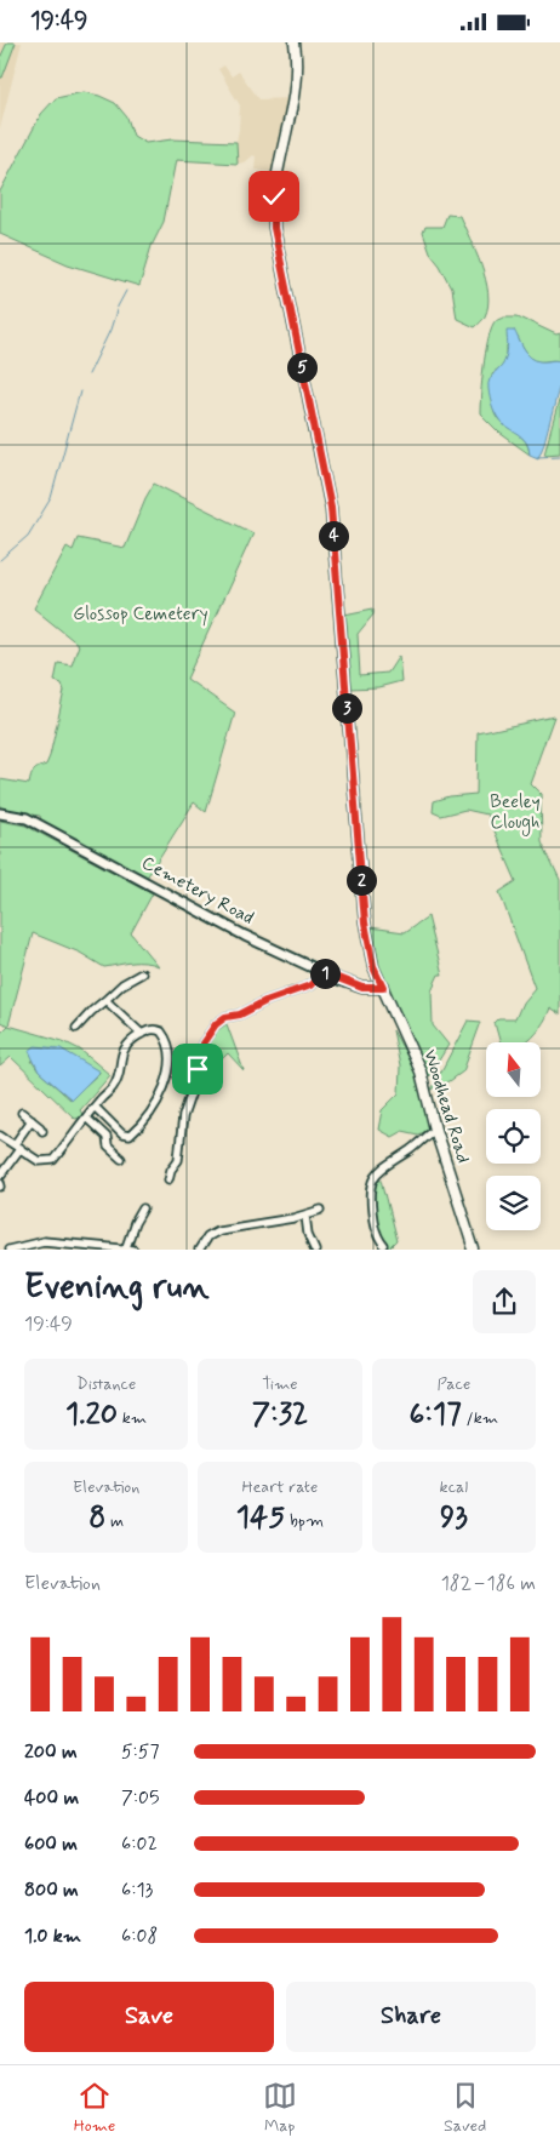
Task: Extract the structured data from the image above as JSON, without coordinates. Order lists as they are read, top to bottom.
{
  "streets": {
    "main road": ["Woodhead Road"],
    "street": ["Cemetery Road"]
  },
  "crossings": [
    ["Cemetery Road", "Woodhead Road"]
  ],
  "parks": ["Glossop Cemetery", "Beeley Clough"],
  "north": "top",
  "page": {
    "status": "19:49",
    "pins": [
      "5",
      "4",
      "3",
      "2",
      "1"
    ],
    "heading": ["Evening run", "19:49"],
    "stats": [
      ["Distance", "1.20 km"],
      ["Time", "7:32"],
      ["Pace", "6:17 /km"],
      ["Elevation", "8 m"],
      ["Heart rate", "145 bpm"],
      ["kcal", "93"]
    ],
    "chart": ["Elevation", "182–186 m"],
    "list": [
      {
        "name": "200 m",
        "note": "5:57"
      },
      {
        "name": "400 m",
        "note": "7:05"
      },
      {
        "name": "600 m",
        "note": "6:02"
      },
      {
        "name": "800 m",
        "note": "6:13"
      },
      {
        "name": "1.0 km",
        "note": "6:08"
      }
    ],
    "buttons": ["Save", "Share"],
    "tabs": ["Home", "Map", "Saved"]
  }
}
